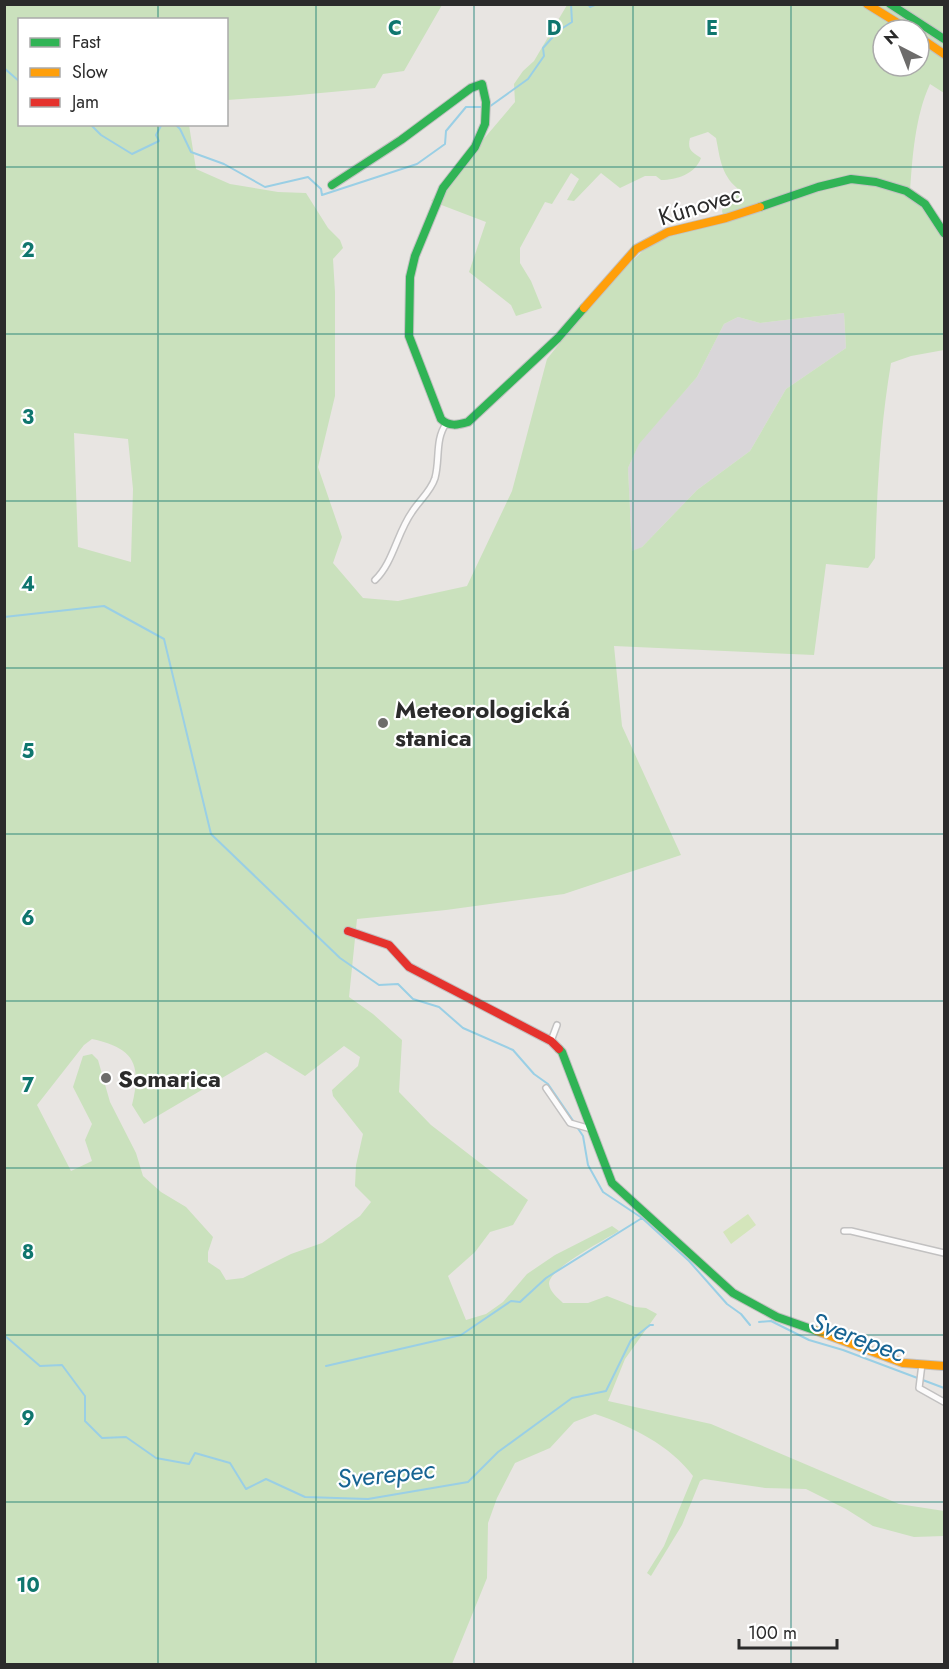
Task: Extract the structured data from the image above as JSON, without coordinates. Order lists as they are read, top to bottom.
{
  "streets": {
    "main road": ["Kúnovec"]
  },
  "water": ["Sverepec"],
  "places": ["Meteorologická stanica", "Somarica"],
  "legend": ["Fast", "Slow", "Jam"],
  "scale_bar": "100 m",
  "north": "top left",
  "grid": {
    "columns": ["C", "D", "E"],
    "rows": [
      "2",
      "3",
      "4",
      "5",
      "6",
      "7",
      "8",
      "9",
      "10"
    ]
  }
}
